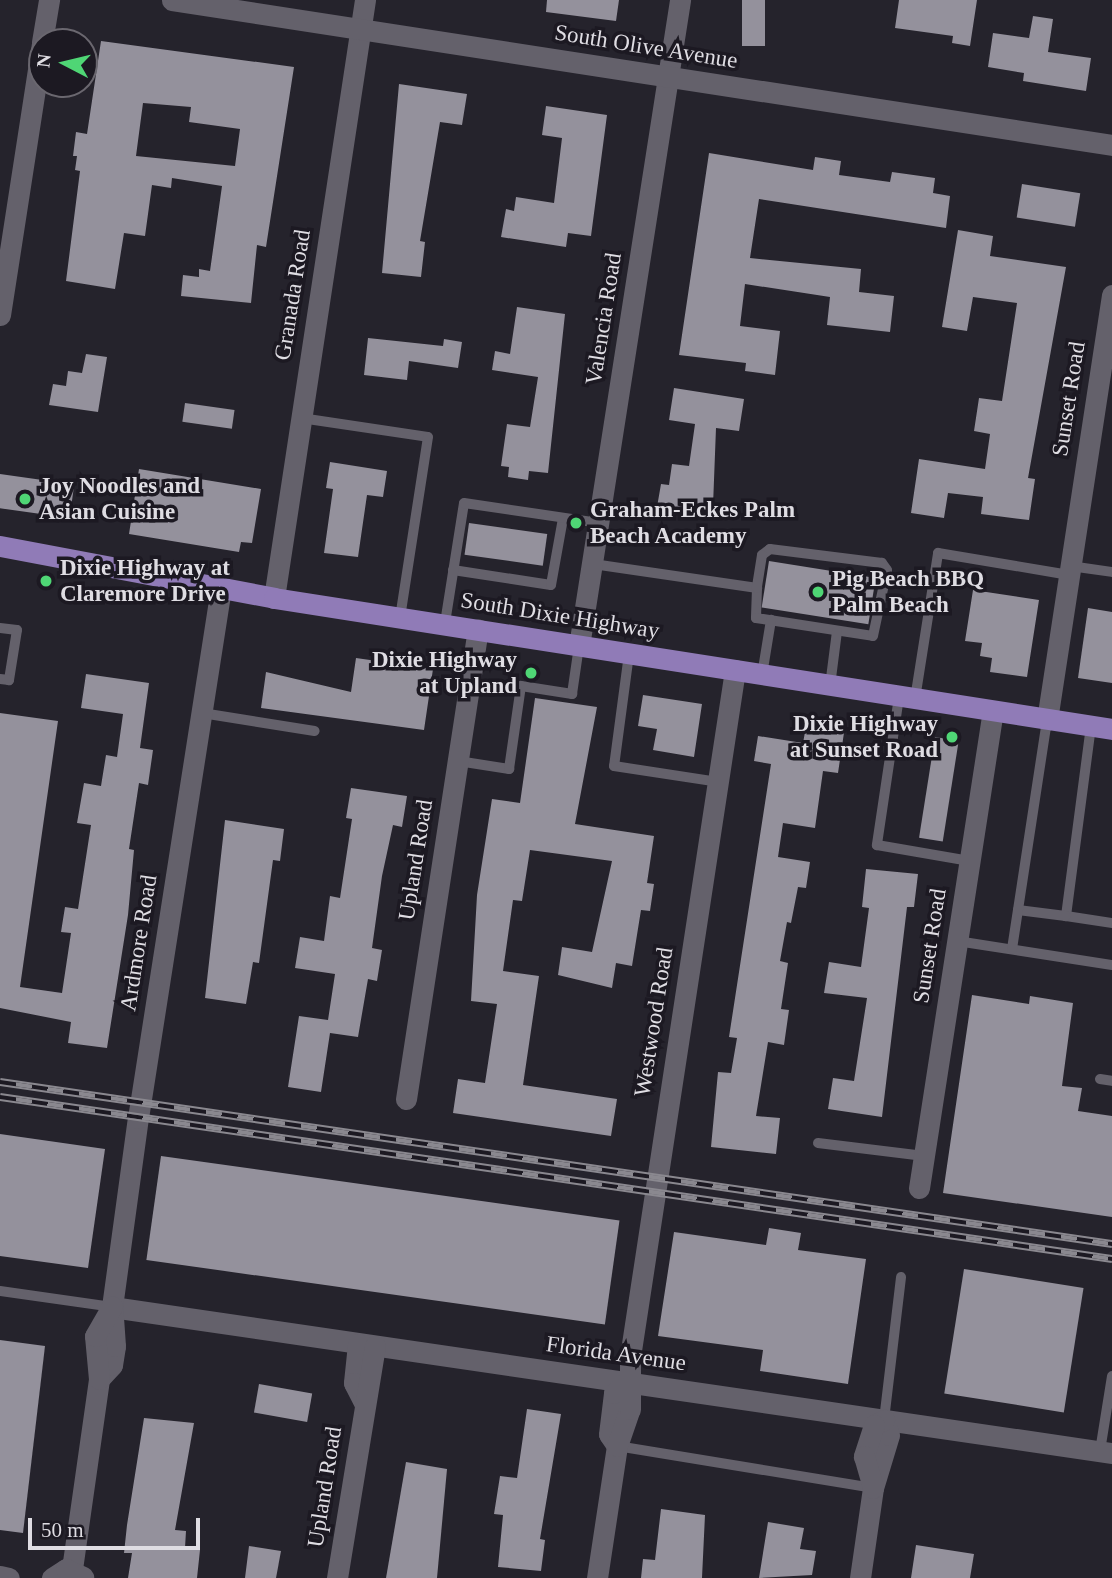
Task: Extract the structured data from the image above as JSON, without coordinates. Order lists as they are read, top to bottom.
{
  "streets": {
    "main road": ["South Dixie Highway"],
    "street": [
      "South Olive Avenue",
      "Granada Road",
      "Valencia Road",
      "Sunset Road",
      "Upland Road",
      "Ardmore Road",
      "Westwood Road",
      "Florida Avenue"
    ]
  },
  "crossings": [
    ["South Olive Avenue", "Granada Road"],
    ["South Olive Avenue", "Valencia Road"],
    ["Granada Road", "South Dixie Highway"],
    ["Valencia Road", "South Dixie Highway"],
    ["Sunset Road", "South Dixie Highway"],
    ["South Dixie Highway", "Upland Road"],
    ["South Dixie Highway", "Ardmore Road"],
    ["South Dixie Highway", "Westwood Road"],
    ["Upland Road", "Florida Avenue"],
    ["Ardmore Road", "Florida Avenue"],
    ["Westwood Road", "Florida Avenue"]
  ],
  "places": [
    "Joy Noodles and Asian Cuisine",
    "Graham-Eckes Palm Beach Academy",
    "Dixie Highway at Claremore Drive",
    "Pig Beach BBQ Palm Beach",
    "Dixie Highway at Upland",
    "Dixie Highway at Sunset Road"
  ],
  "scale_bar": "50 m",
  "north": "left"
}
